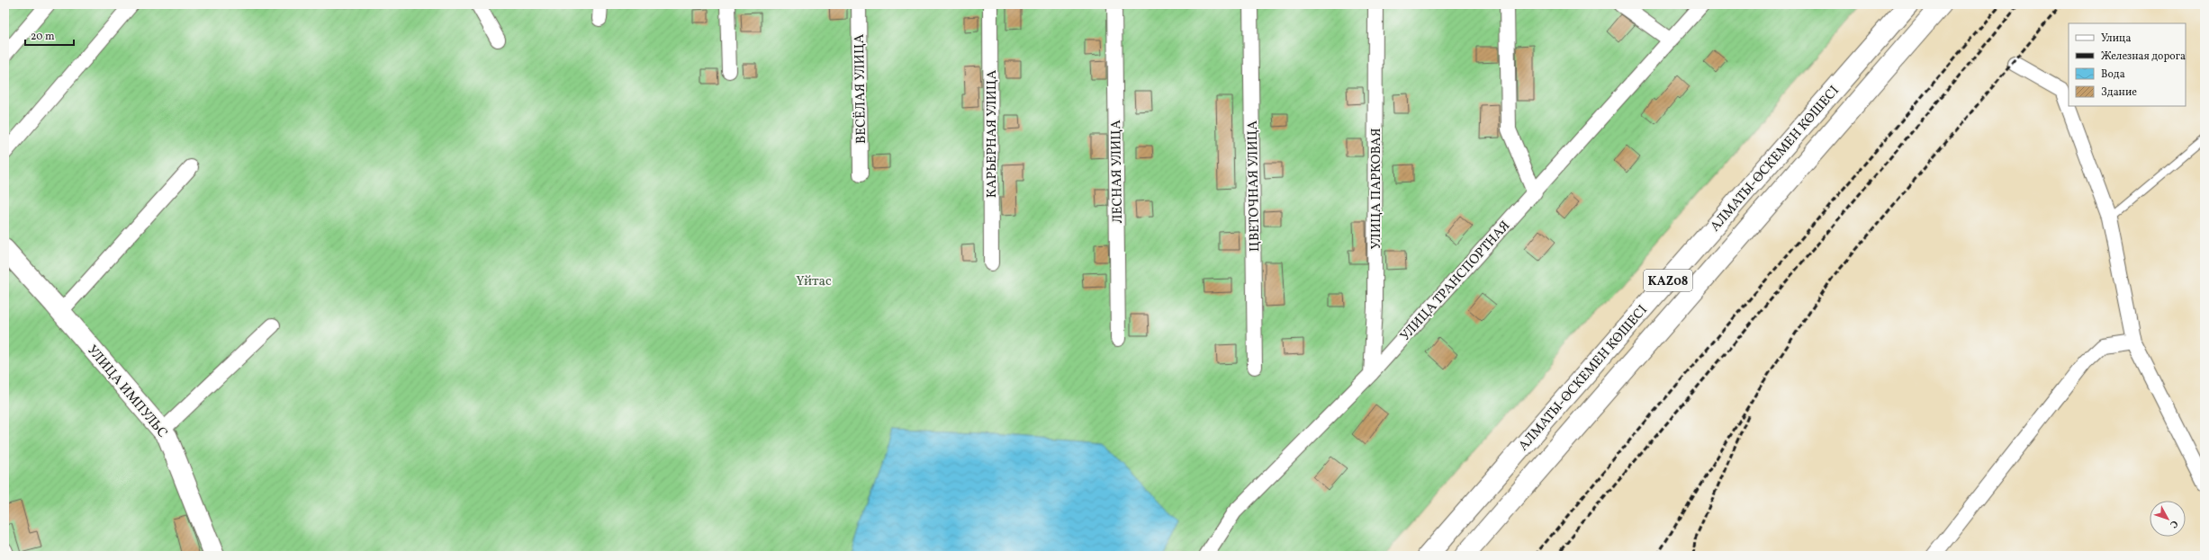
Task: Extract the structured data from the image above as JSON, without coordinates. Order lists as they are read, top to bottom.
{
  "streets": {
    "main road": ["АЛМАТЫ-ӨСКЕМЕН КӨШЕСІ", "KAZ08", "УЛИЦА ИМПУЛЬС"],
    "street": [
      "ВЕСЁЛАЯ УЛИЦА",
      "КАРЬЕРНАЯ УЛИЦА",
      "ЛЕСНАЯ УЛИЦА",
      "ЦВЕТОЧНАЯ УЛИЦА",
      "УЛИЦА ПАРКОВАЯ",
      "УЛИЦА ТРАНСПОРТНАЯ"
    ]
  },
  "crossings": [
    ["УЛИЦА ПАРКОВАЯ", "УЛИЦА ТРАНСПОРТНАЯ"]
  ],
  "parks": ["Үйтас"],
  "legend": [
    "Улица",
    "Железная дорога",
    "Вода",
    "Здание"
  ],
  "scale_bar": "20 m",
  "north": "bottom right"
}
